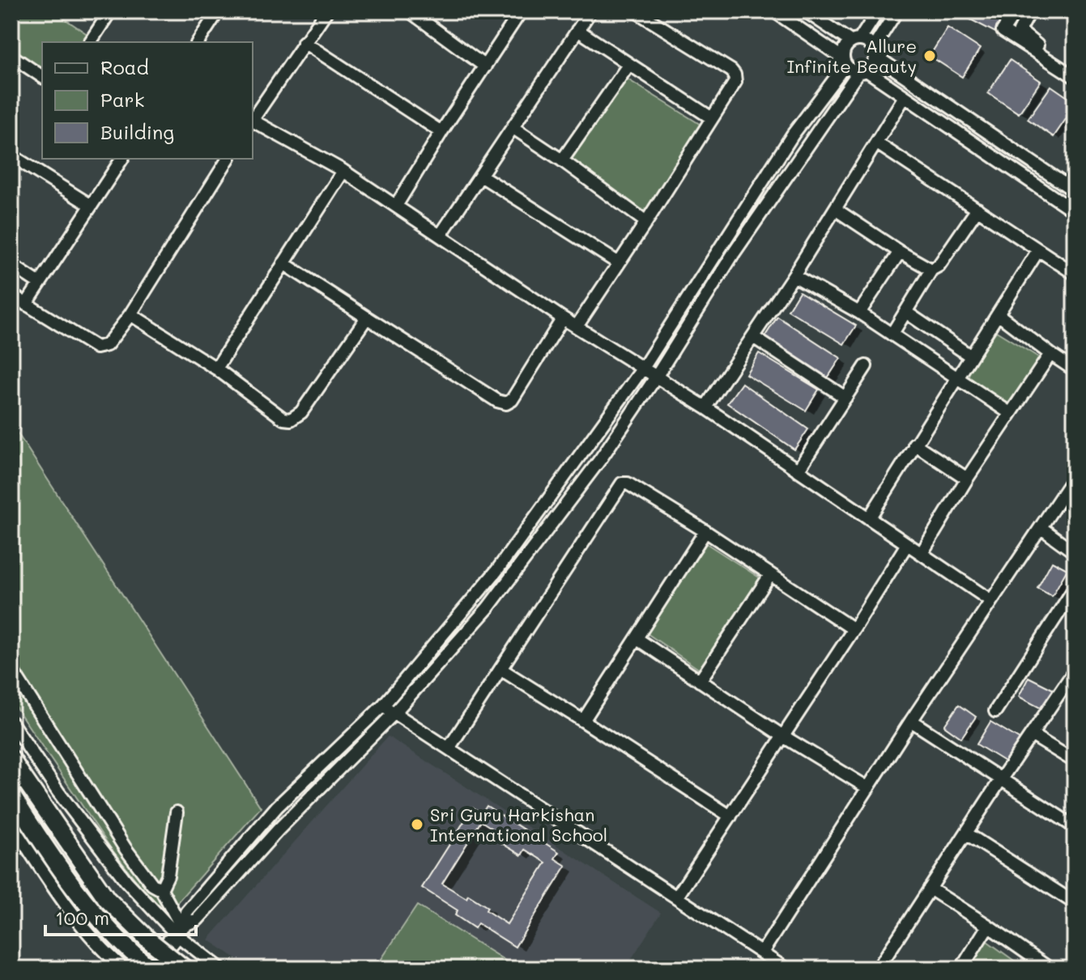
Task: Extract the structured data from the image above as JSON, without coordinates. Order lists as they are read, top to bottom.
{
  "places": ["Allure Infinite Beauty", "Sri Guru Harkishan International School"],
  "legend": ["Road", "Park", "Building"],
  "scale_bar": "100 m"
}
